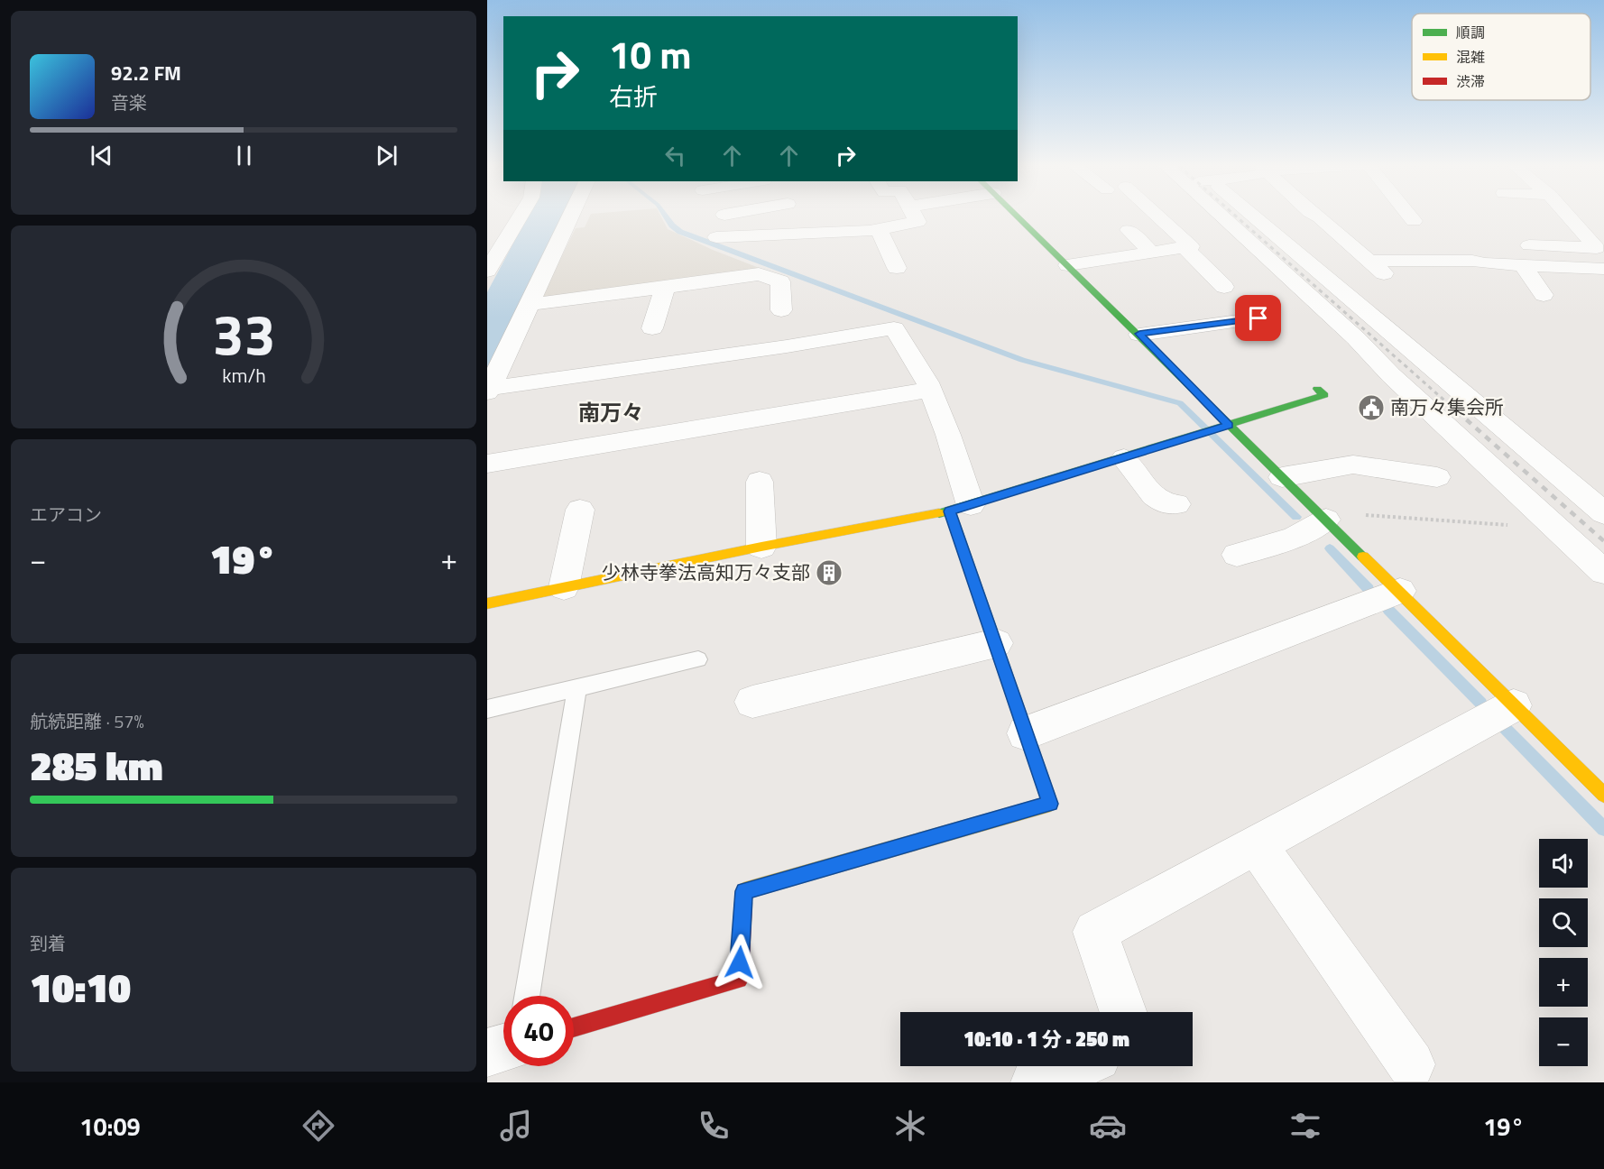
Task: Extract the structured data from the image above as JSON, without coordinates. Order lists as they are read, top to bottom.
{
  "districts": ["南万々"],
  "places": {
    "public building": ["南万々集会所"],
    "building": ["少林寺拳法高知万々支部"]
  },
  "legend": ["順調", "混雑", "渋滞"],
  "page": {
    "turn": ["10 m", "右折"],
    "song": ["92.2 FM", "音楽"],
    "tile": [
      "エアコン",
      ["航続距離 · 57%", "285 km"],
      ["到着", "10:10"]
    ],
    "heat": ["−", "19°", "+"],
    "map_buttons": ["+", "−"],
    "limit": "40",
    "trip": "10:10 · 1 分 · 250 m",
    "tabs": ["10:09", "19°"],
    "gauge": ["33", "km/h"]
  }
}
